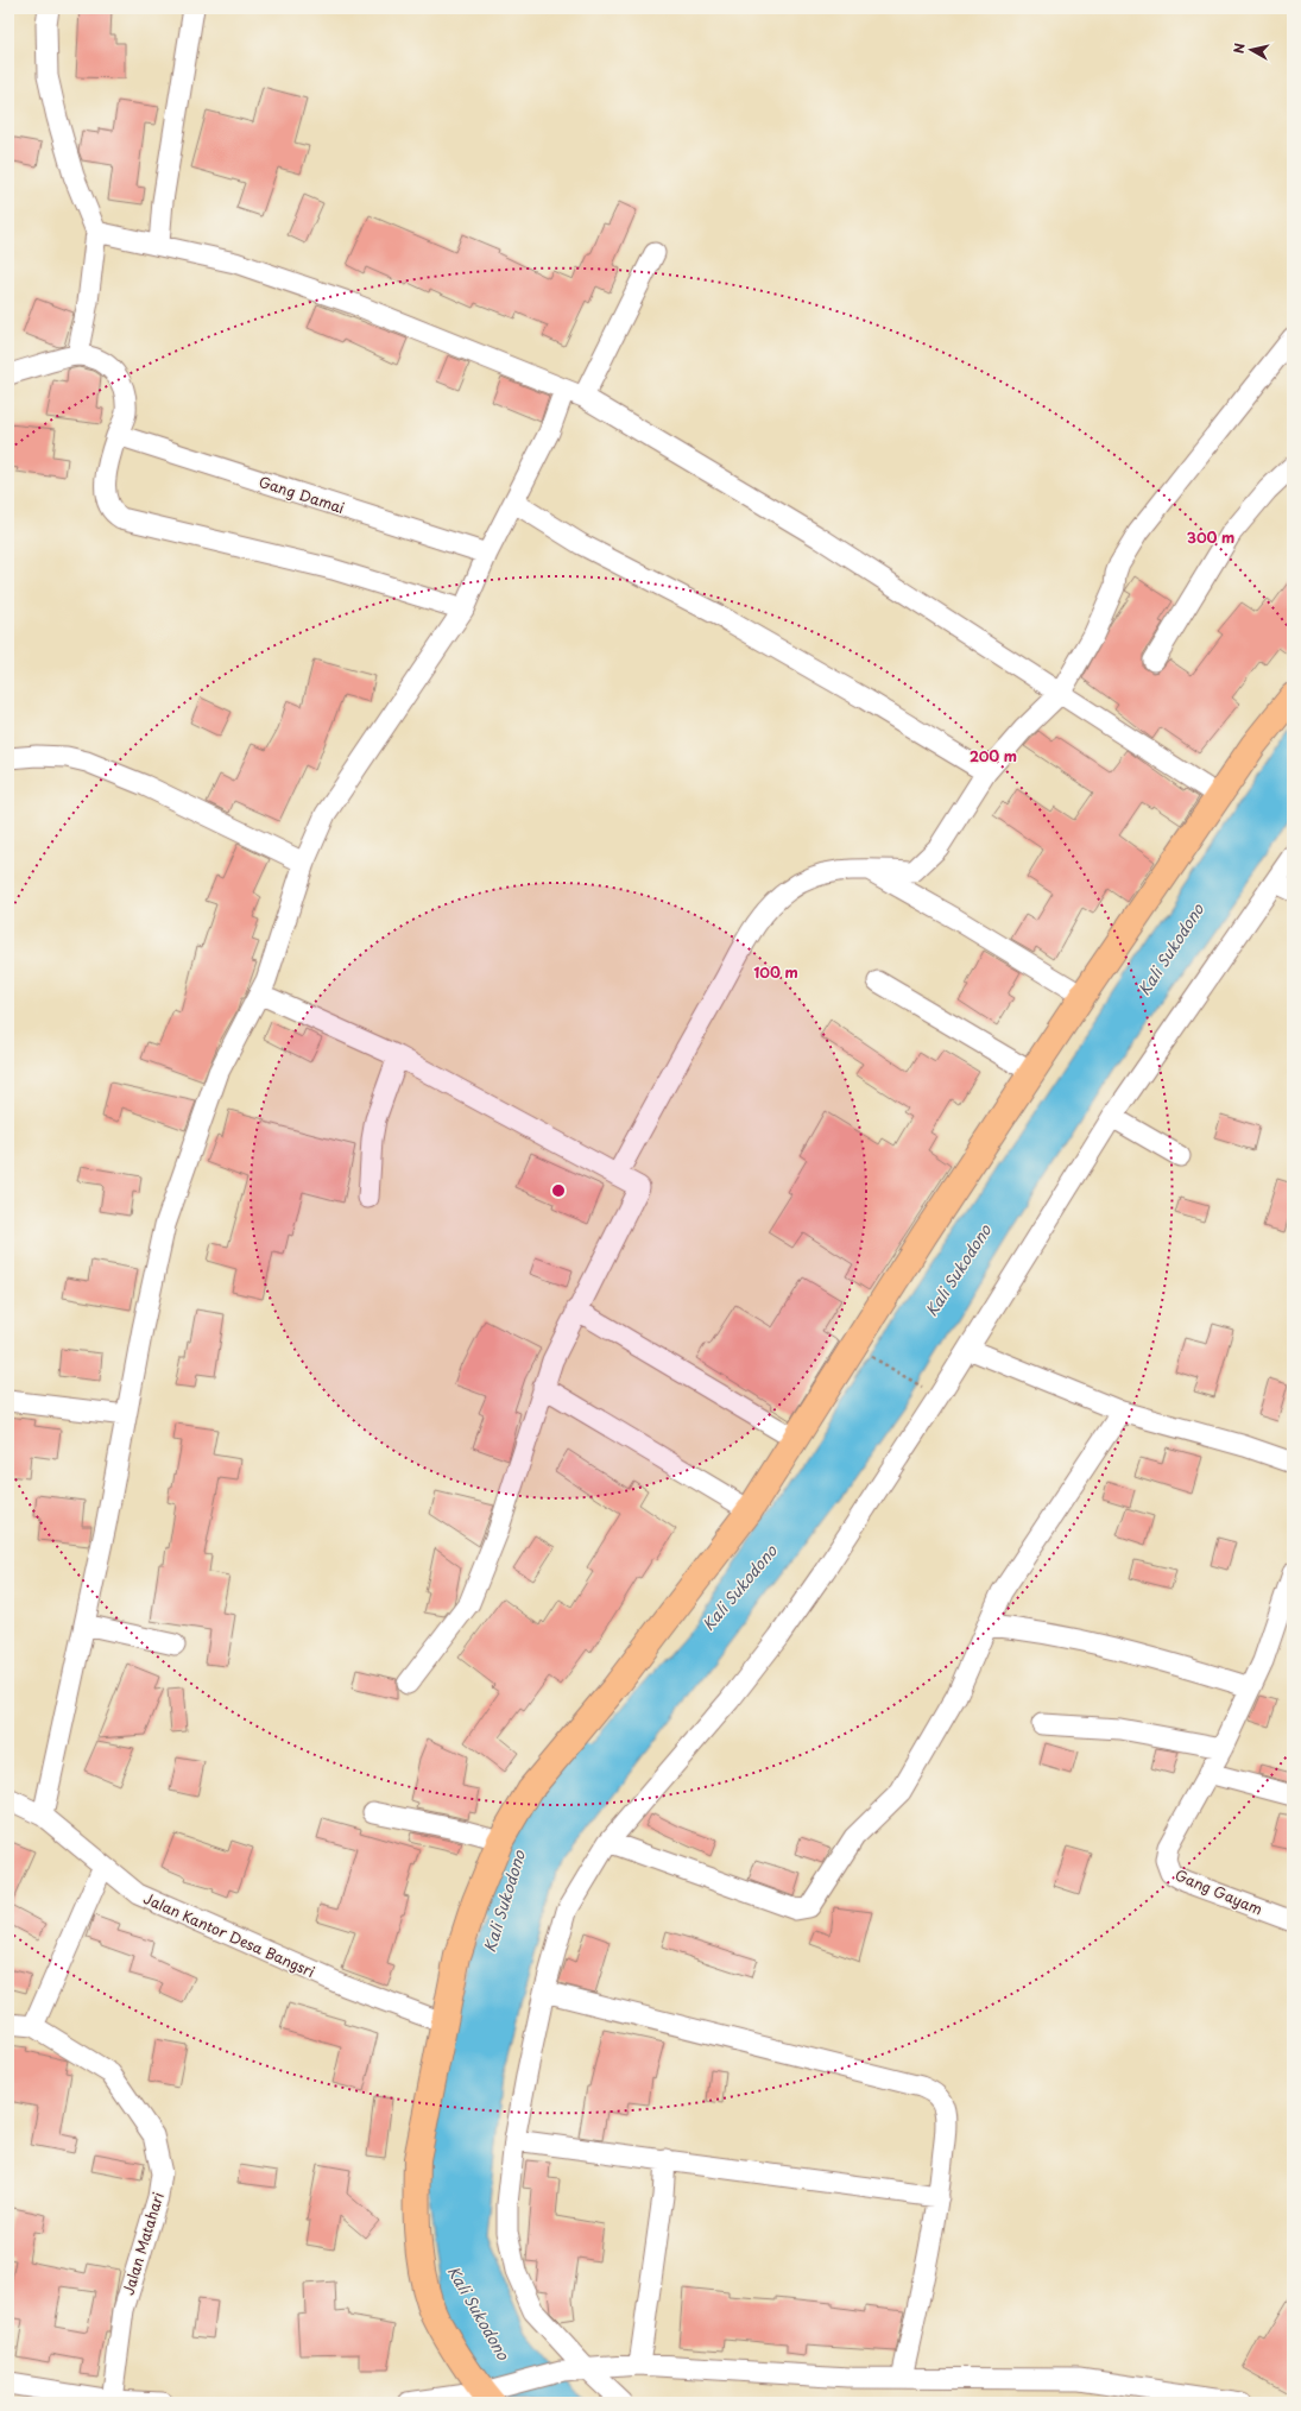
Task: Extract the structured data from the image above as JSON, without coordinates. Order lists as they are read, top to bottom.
{
  "streets": {
    "street": [
      "Gang Damai",
      "Gang Gayam",
      "Jalan Kantor Desa Bangsri",
      "Jalan Matahari"
    ]
  },
  "water": ["Kali Sukodono"],
  "north": "left",
  "rings": ["300 m", "200 m", "100 m"]
}
